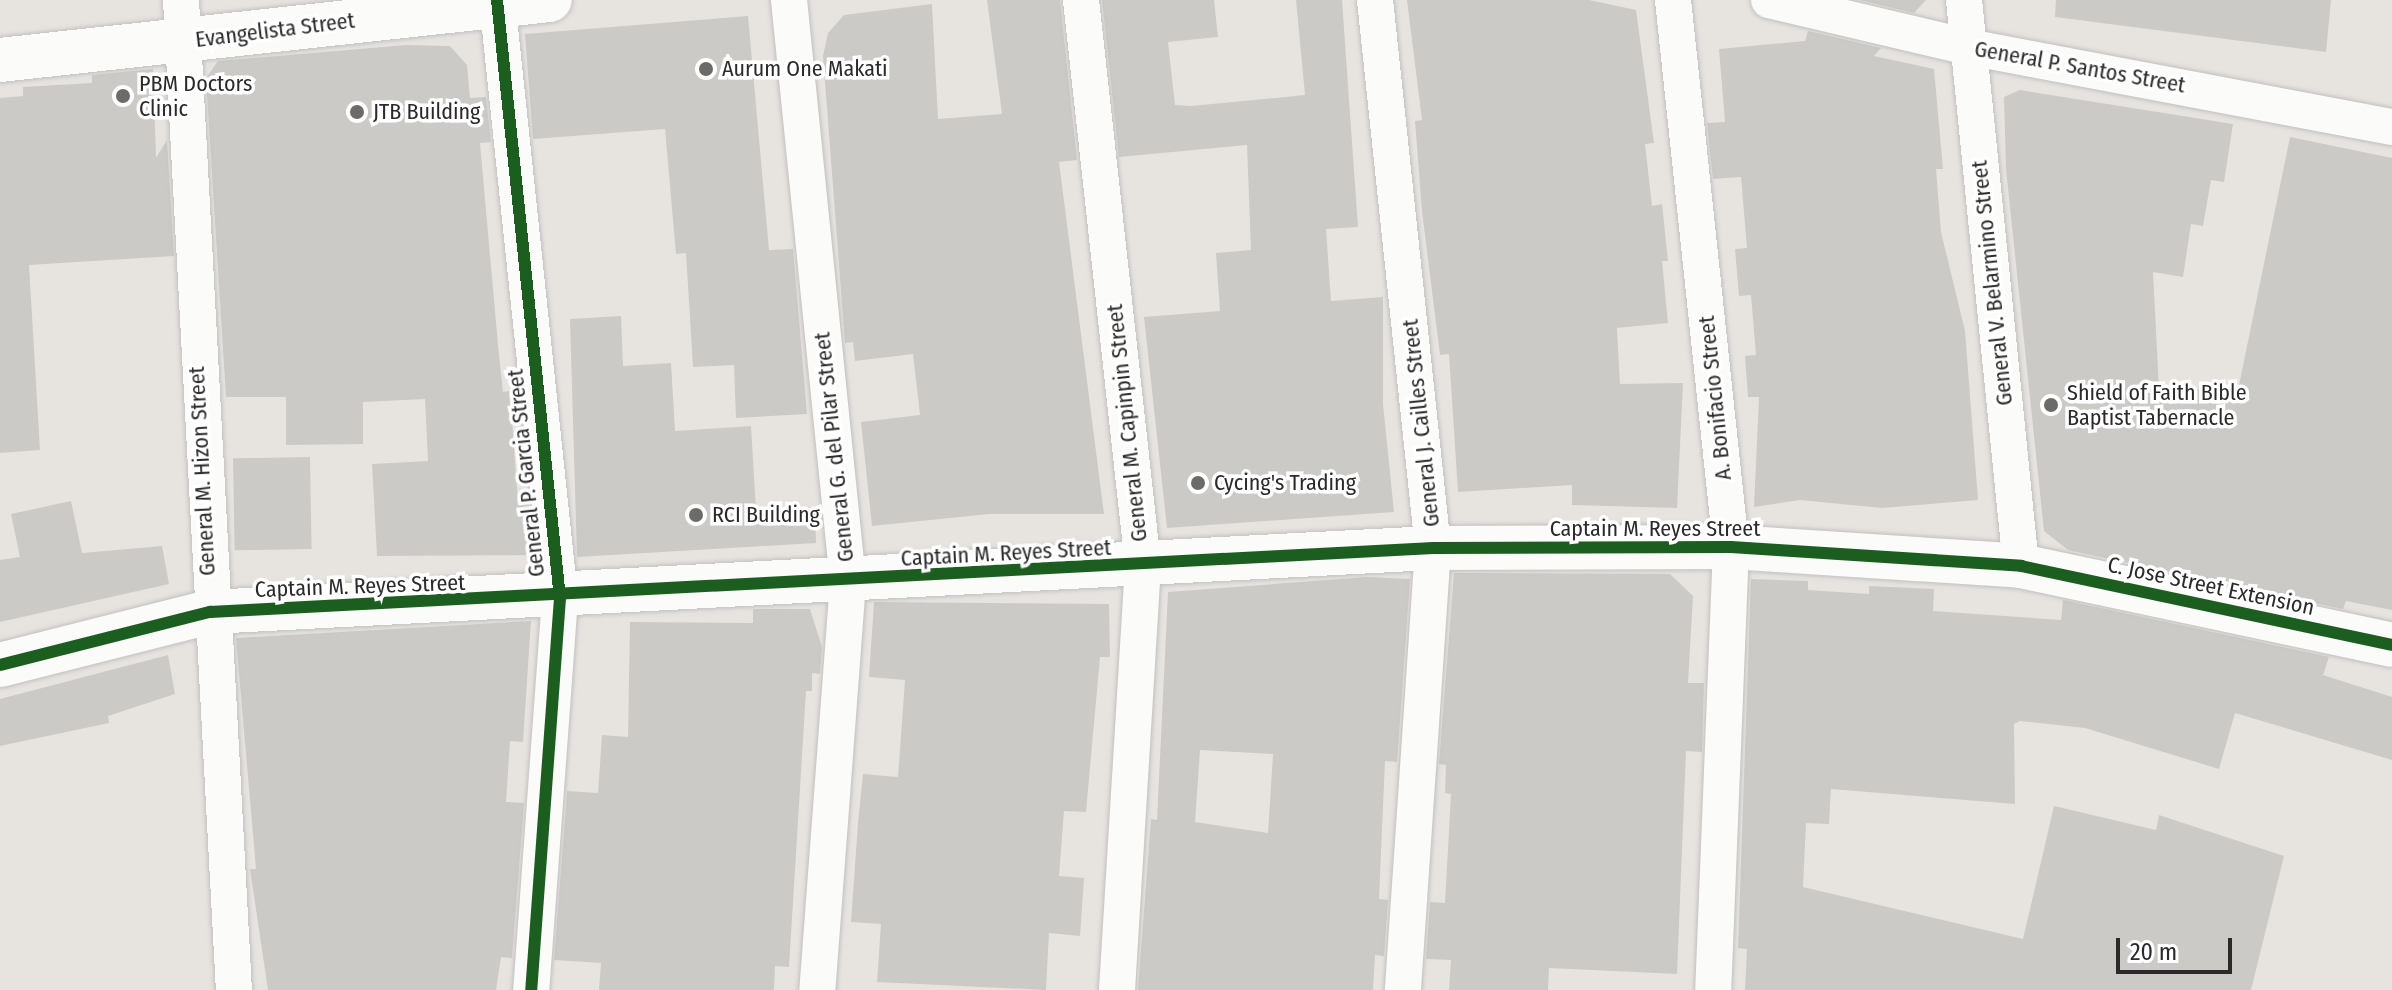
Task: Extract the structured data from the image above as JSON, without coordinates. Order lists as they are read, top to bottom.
{
  "streets": {
    "street": [
      "Evangelista Street",
      "General P. Santos Street",
      "General V. Belarmino Street",
      "A. Bonifacio Street",
      "General M. Capinpin Street",
      "General J. Cailles Street",
      "General G. del Pilar Street",
      "General M. Hizon Street",
      "General P. Garcia Street",
      "Captain M. Reyes Street",
      "C. Jose Street Extension"
    ]
  },
  "crossings": [
    ["Evangelista Street", "General M. Hizon Street"],
    ["Evangelista Street", "General P. Garcia Street"],
    ["General P. Santos Street", "General V. Belarmino Street"],
    ["General V. Belarmino Street", "Captain M. Reyes Street"],
    ["General V. Belarmino Street", "C. Jose Street Extension"],
    ["A. Bonifacio Street", "Captain M. Reyes Street"],
    ["General M. Capinpin Street", "Captain M. Reyes Street"],
    ["General J. Cailles Street", "Captain M. Reyes Street"],
    ["General G. del Pilar Street", "Captain M. Reyes Street"],
    ["General M. Hizon Street", "Captain M. Reyes Street"],
    ["General P. Garcia Street", "Captain M. Reyes Street"],
    ["Captain M. Reyes Street", "C. Jose Street Extension"]
  ],
  "places": [
    "Aurum One Makati",
    "PBM Doctors Clinic",
    "JTB Building",
    "Shield of Faith Bible Baptist Tabernacle",
    "Cycing's Trading",
    "RCI Building"
  ],
  "scale_bar": "20 m"
}
